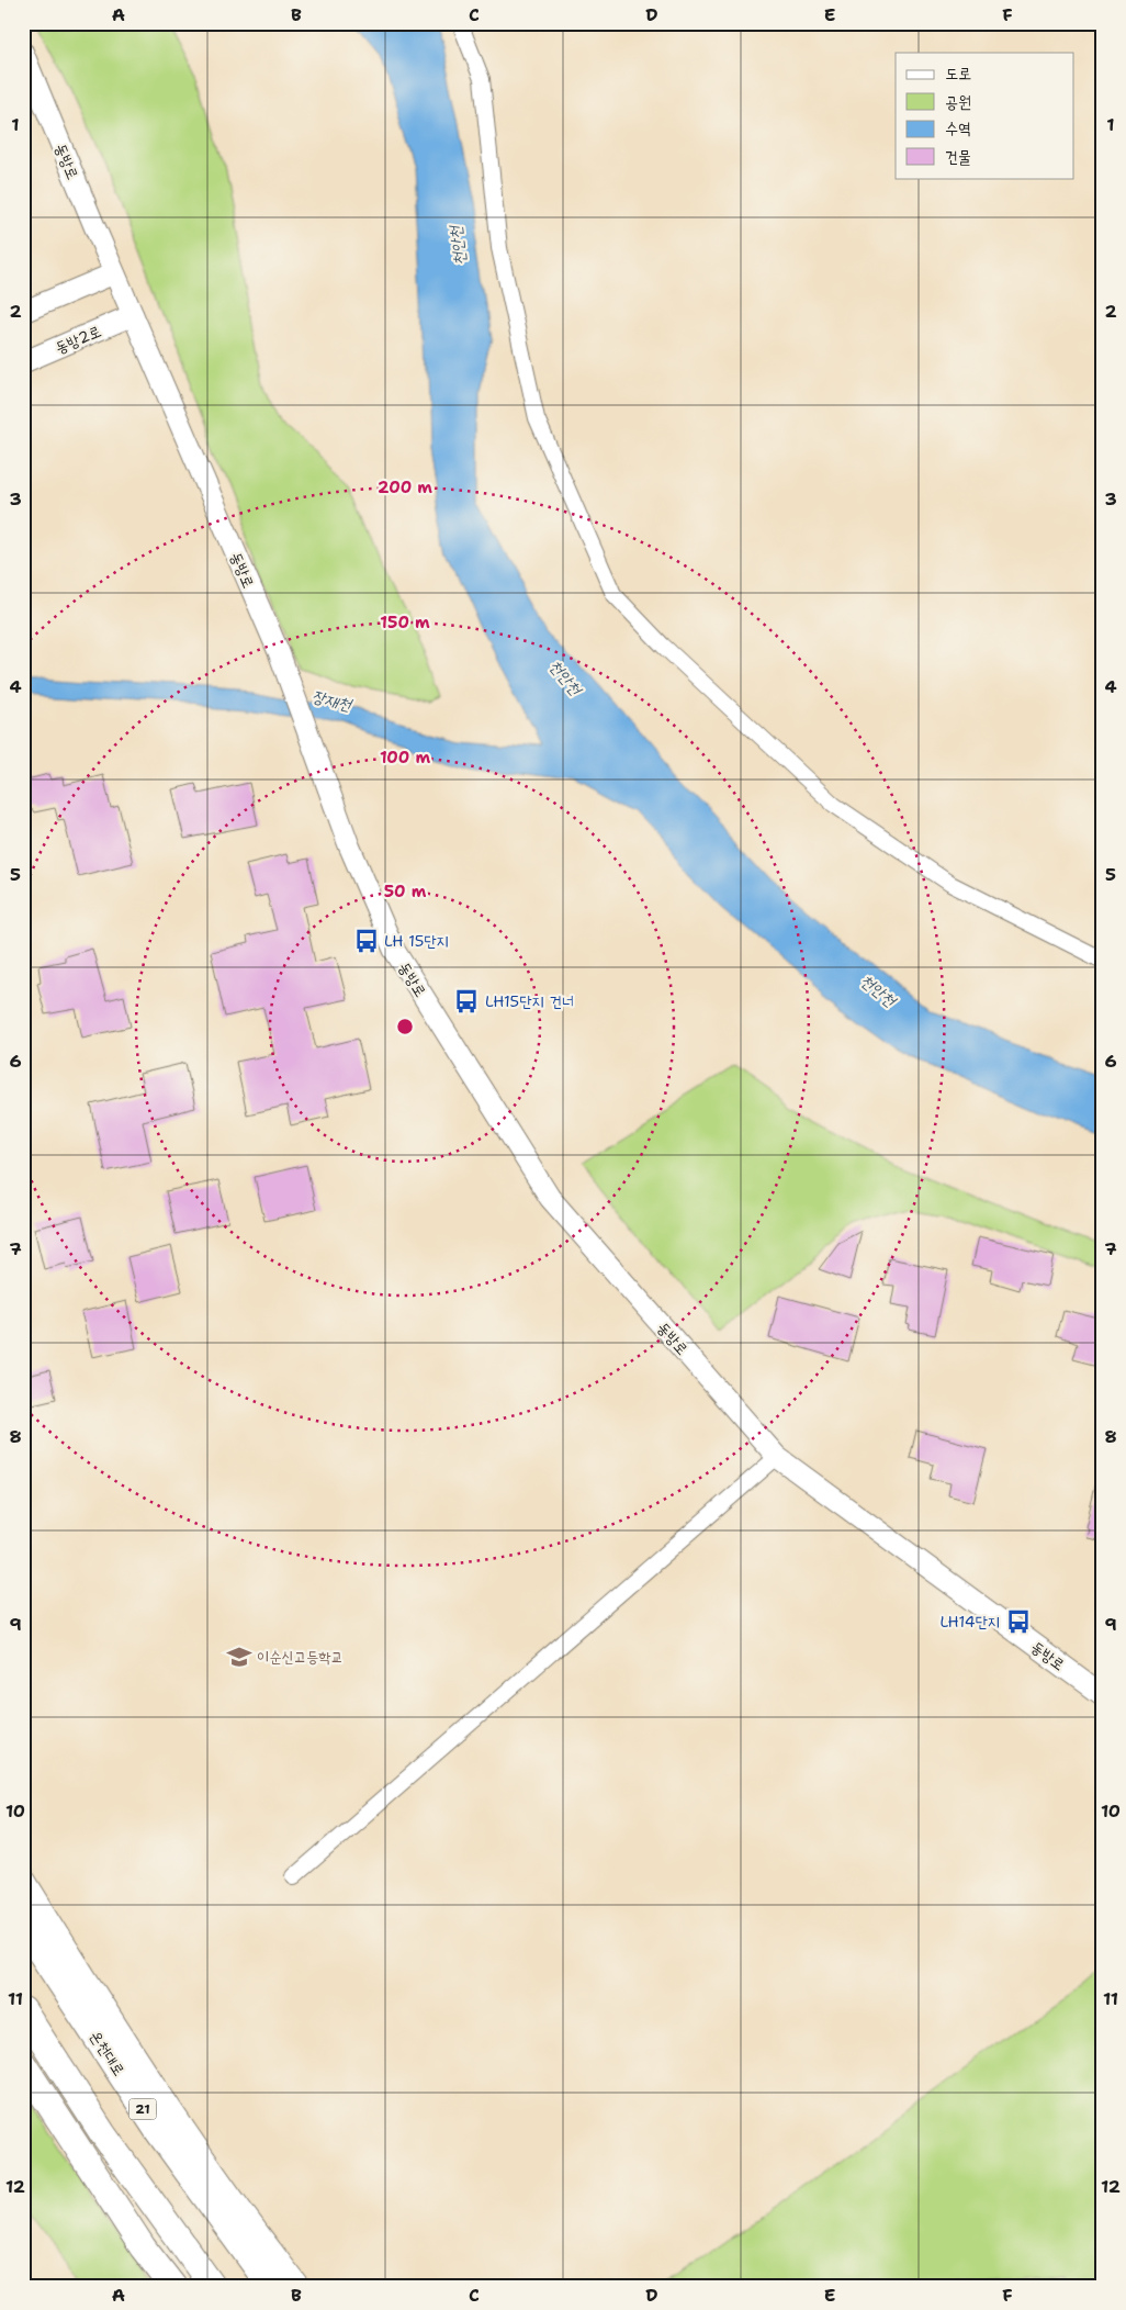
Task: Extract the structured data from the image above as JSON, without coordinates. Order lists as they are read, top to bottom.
{
  "streets": {
    "highway": ["온천대로", "21"],
    "street": ["동방로", "동방2로"]
  },
  "crossings": [
    ["동방로", "동방2로"]
  ],
  "water": ["천안천", "장재천"],
  "places": {
    "bus stop": ["LH 15단지", "LH15단지 건너", "LH14단지"],
    "school or university": ["이순신고등학교"]
  },
  "legend": [
    "도로",
    "공원",
    "수역",
    "건물"
  ],
  "grid": {
    "columns": [
      "A",
      "B",
      "C",
      "D",
      "E",
      "F"
    ],
    "rows": [
      "1",
      "2",
      "3",
      "4",
      "5",
      "6",
      "7",
      "8",
      "9",
      "10",
      "11",
      "12"
    ]
  },
  "rings": [
    "200 m",
    "150 m",
    "100 m",
    "50 m"
  ]
}
